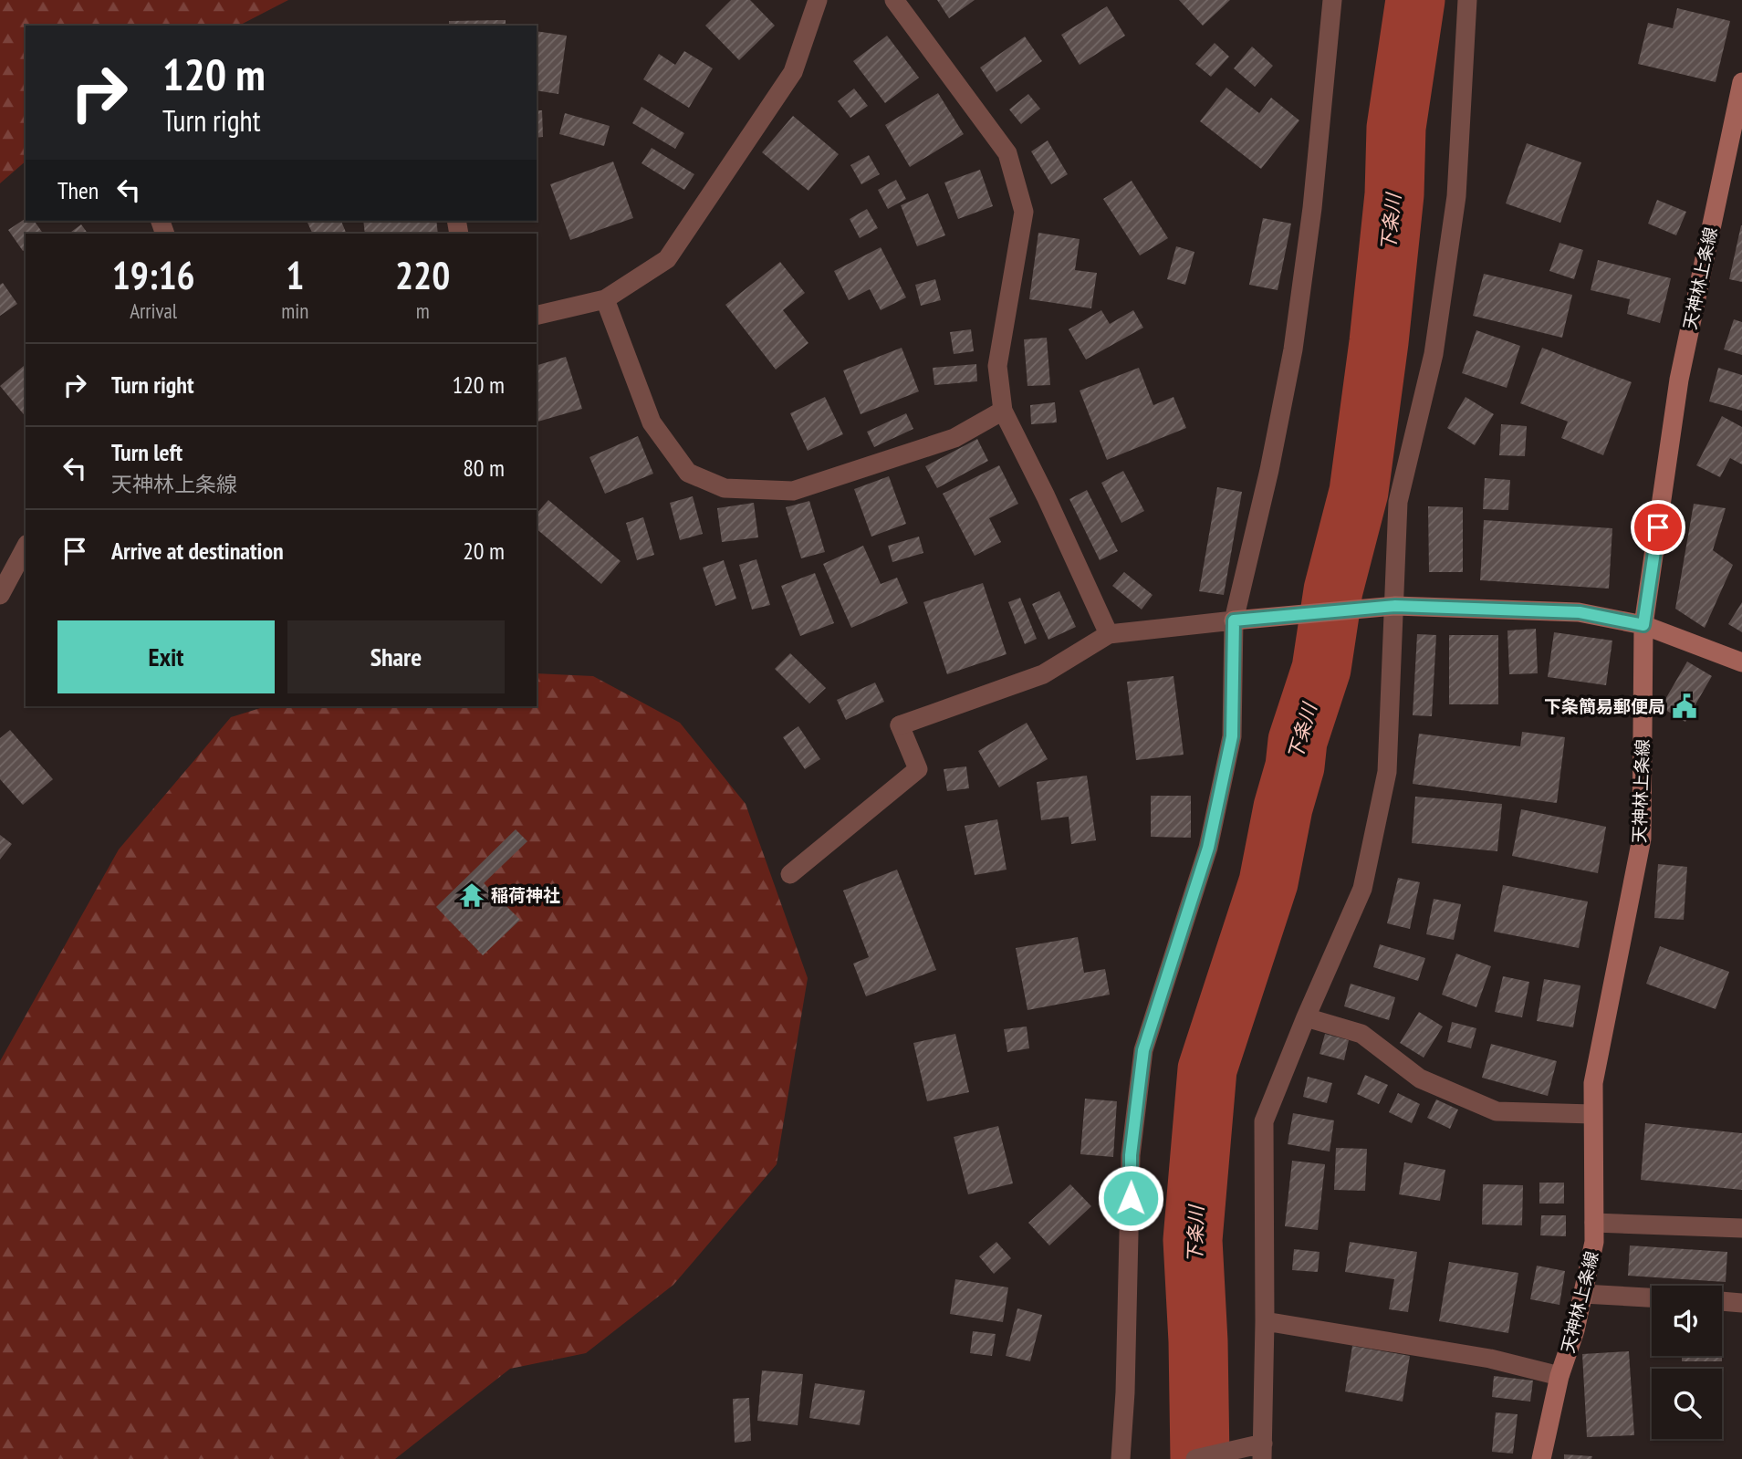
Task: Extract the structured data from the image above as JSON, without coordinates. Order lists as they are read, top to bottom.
{
  "streets": {
    "main road": ["天神林上条線"]
  },
  "water": ["下条川"],
  "places": {
    "public building": ["下条簡易郵便局"],
    "temple": ["稲荷神社"]
  },
  "page": {
    "turn": ["120 m", "Turn right"],
    "then": "Then",
    "eta": [
      "19:16",
      "Arrival",
      "1",
      "min",
      "220",
      "m"
    ],
    "list": [
      {
        "name": "Turn right",
        "value": "120 m"
      },
      {
        "name": "Turn left",
        "note": "天神林上条線",
        "value": "80 m"
      },
      {
        "name": "Arrive at destination",
        "value": "20 m"
      }
    ],
    "buttons": ["Exit", "Share"]
  }
}
